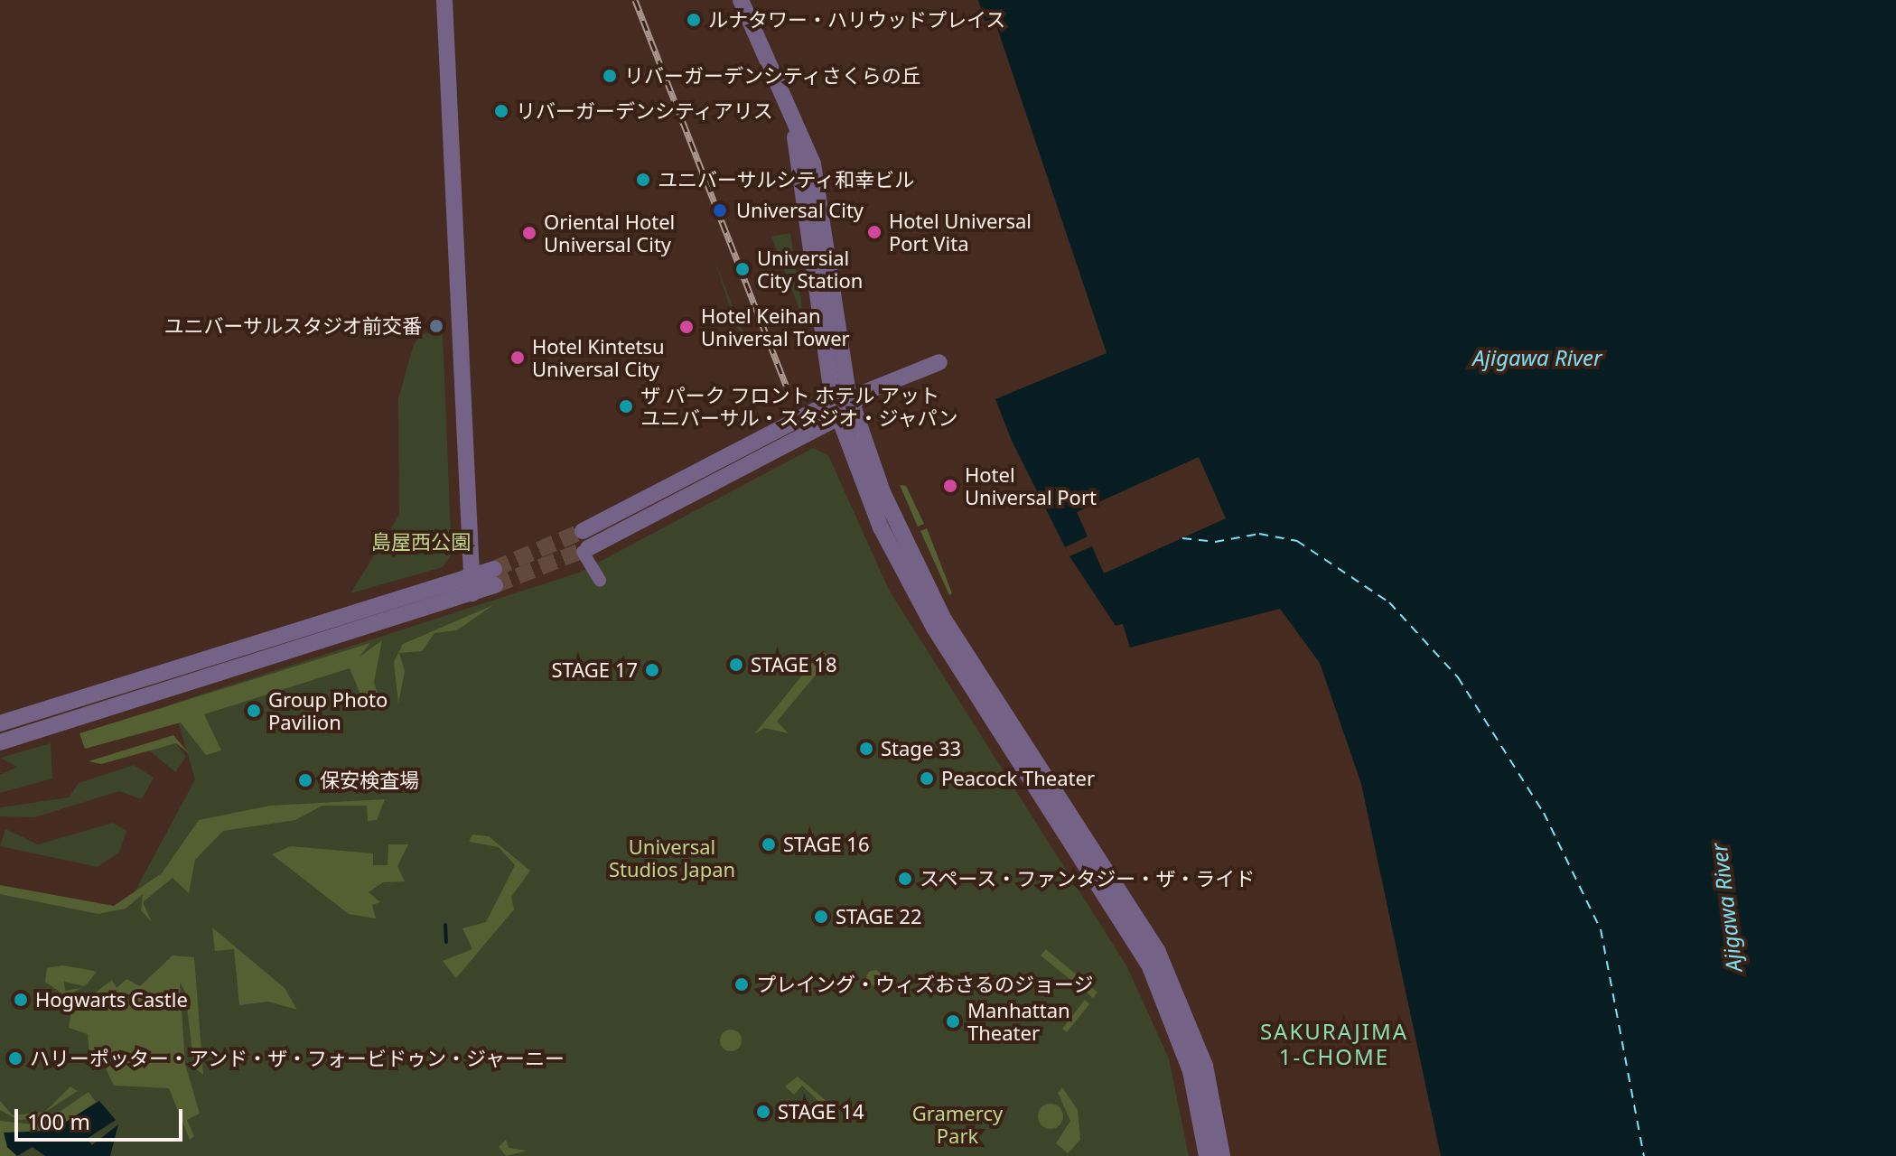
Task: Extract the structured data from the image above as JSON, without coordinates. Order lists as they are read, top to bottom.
{
  "districts": ["SAKURAJIMA 1-CHOME"],
  "water": ["Ajigawa River"],
  "parks": ["島屋西公園", "Universal Studios Japan", "Gramercy Park"],
  "places": [
    "ルナタワー・ハリウッドプレイス",
    "リバーガーデンシティさくらの丘",
    "リバーガーデンシティアリス",
    "ユニバーサルシティ和幸ビル",
    "Universal City",
    "Hotel Universal Port Vita",
    "Oriental Hotel Universal City",
    "Universial City Station",
    "ユニバーサルスタジオ前交番",
    "Hotel Keihan Universal Tower",
    "Hotel Kintetsu Universal City",
    "ザ パーク フロント ホテル アット ユニバーサル・スタジオ・ジャパン",
    "Hotel Universal Port",
    "STAGE 18",
    "STAGE 17",
    "Group Photo Pavilion",
    "Stage 33",
    "Peacock Theater",
    "保安検査場",
    "STAGE 16",
    "スペース・ファンタジー・ザ・ライド",
    "STAGE 22",
    "プレイング・ウィズおさるのジョージ",
    "Hogwarts Castle",
    "Manhattan Theater",
    "ハリーポッター・アンド・ザ・フォービドゥン・ジャーニー",
    "STAGE 14"
  ],
  "scale_bar": "100 m"
}
